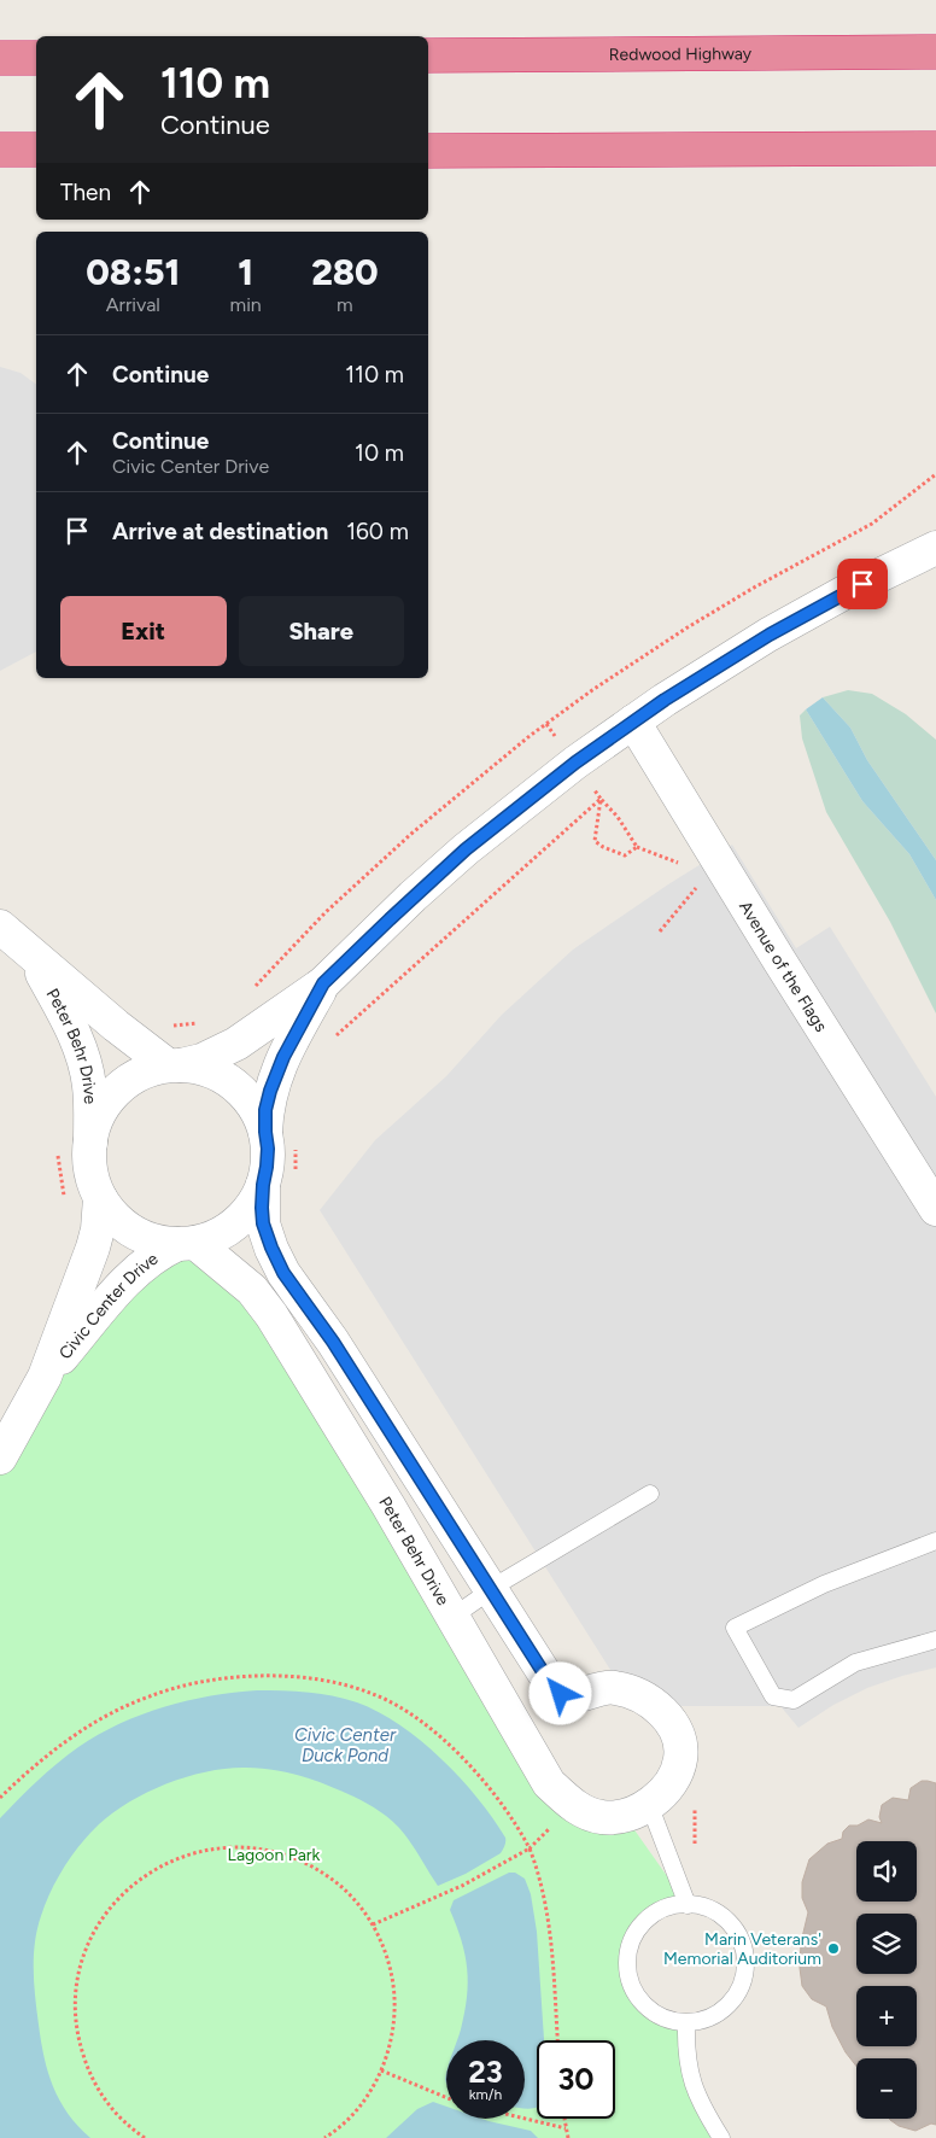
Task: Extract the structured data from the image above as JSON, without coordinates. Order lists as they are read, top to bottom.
{
  "streets": {
    "highway": ["Redwood Highway"],
    "street": ["Avenue of the Flags", "Peter Behr Drive", "Civic Center Drive"]
  },
  "crossings": [
    ["Peter Behr Drive", "Civic Center Drive"]
  ],
  "water": ["Civic Center Duck Pond"],
  "parks": ["Lagoon Park"],
  "places": ["Marin Veterans' Memorial Auditorium"],
  "page": {
    "turn": ["110 m", "Continue"],
    "then": "Then",
    "eta": [
      "08:51",
      "Arrival",
      "1",
      "min",
      "280",
      "m"
    ],
    "list": [
      {
        "name": "Continue",
        "value": "110 m"
      },
      {
        "name": "Continue",
        "note": "Civic Center Drive",
        "value": "10 m"
      },
      {
        "name": "Arrive at destination",
        "value": "160 m"
      }
    ],
    "buttons": ["Exit", "Share"],
    "map_buttons": ["+", "−"],
    "speed": "23 km/h",
    "limit": "30"
  }
}
